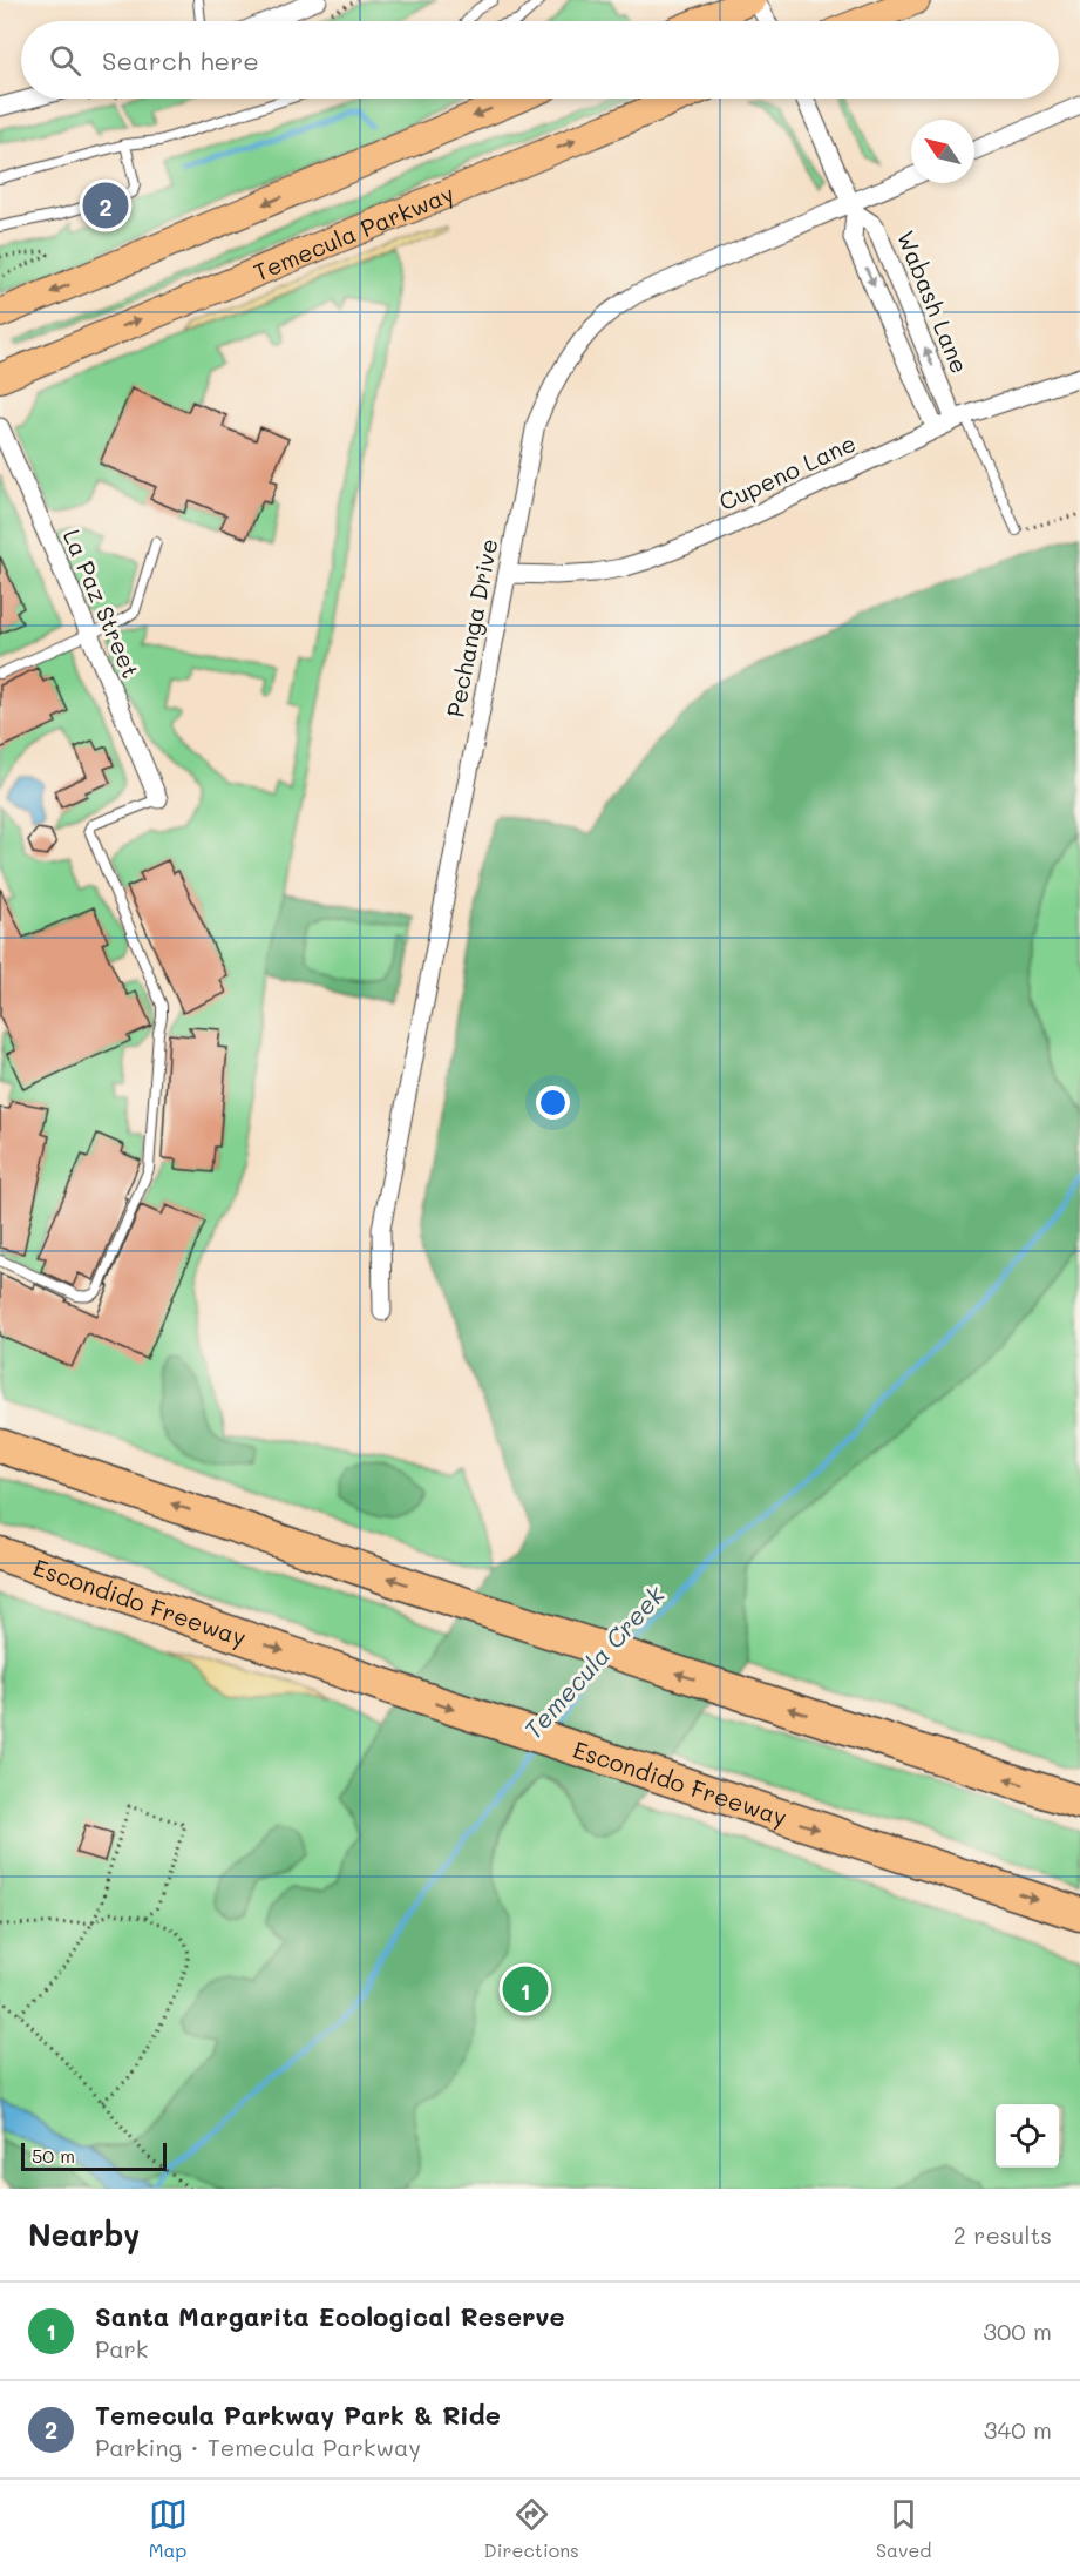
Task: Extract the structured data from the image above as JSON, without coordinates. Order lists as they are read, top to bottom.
{
  "streets": {
    "highway": ["Escondido Freeway"],
    "main road": ["Temecula Parkway"],
    "street": [
      "Wabash Lane",
      "Cupeno Lane",
      "La Paz Street",
      "Pechanga Drive"
    ]
  },
  "crossings": [
    ["Wabash Lane", "Cupeno Lane"],
    ["Wabash Lane", "Pechanga Drive"],
    ["Cupeno Lane", "Pechanga Drive"]
  ],
  "water": ["Temecula Creek"],
  "scale_bar": "50 m",
  "north": "top left",
  "page": {
    "search": "Search here",
    "pins": ["2", "1"],
    "scale": "50 m",
    "heading": ["Nearby", "2 results"],
    "list": [
      {
        "mark": "1",
        "name": "Santa Margarita Ecological Reserve",
        "note": "Park",
        "value": "300 m"
      },
      {
        "mark": "2",
        "name": "Temecula Parkway Park & Ride",
        "note": "Parking · Temecula Parkway",
        "value": "340 m"
      }
    ],
    "nav": ["Map", "Directions", "Saved"]
  }
}
